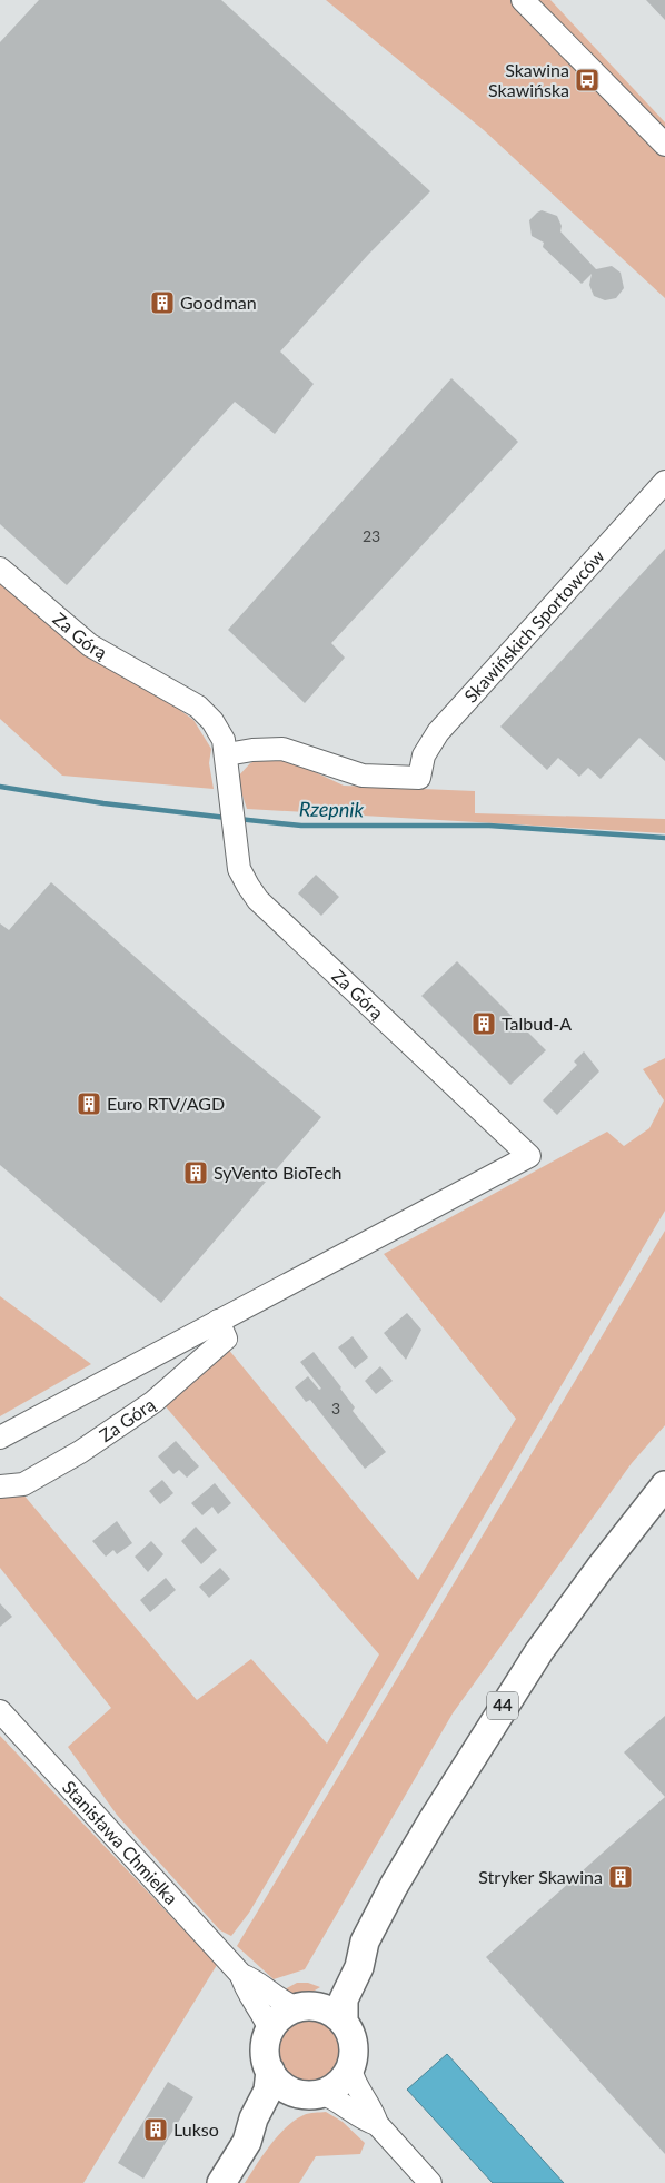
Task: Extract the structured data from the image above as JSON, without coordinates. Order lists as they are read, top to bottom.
{
  "streets": {
    "main road": ["44"],
    "street": ["Skawińskich Sportowców", "Za Górą", "Stanisława Chmielka"]
  },
  "crossings": [
    ["Skawińskich Sportowców", "Za Górą"],
    ["44", "Stanisława Chmielka"]
  ],
  "water": ["Rzepnik"],
  "places": {
    "bus stop": ["Skawina Skawińska"],
    "building": [
      "Goodman",
      "Talbud-A",
      "Euro RTV/AGD",
      "SyVento BioTech",
      "Stryker Skawina",
      "Lukso"
    ]
  },
  "house_numbers": ["23", "3"]
}
